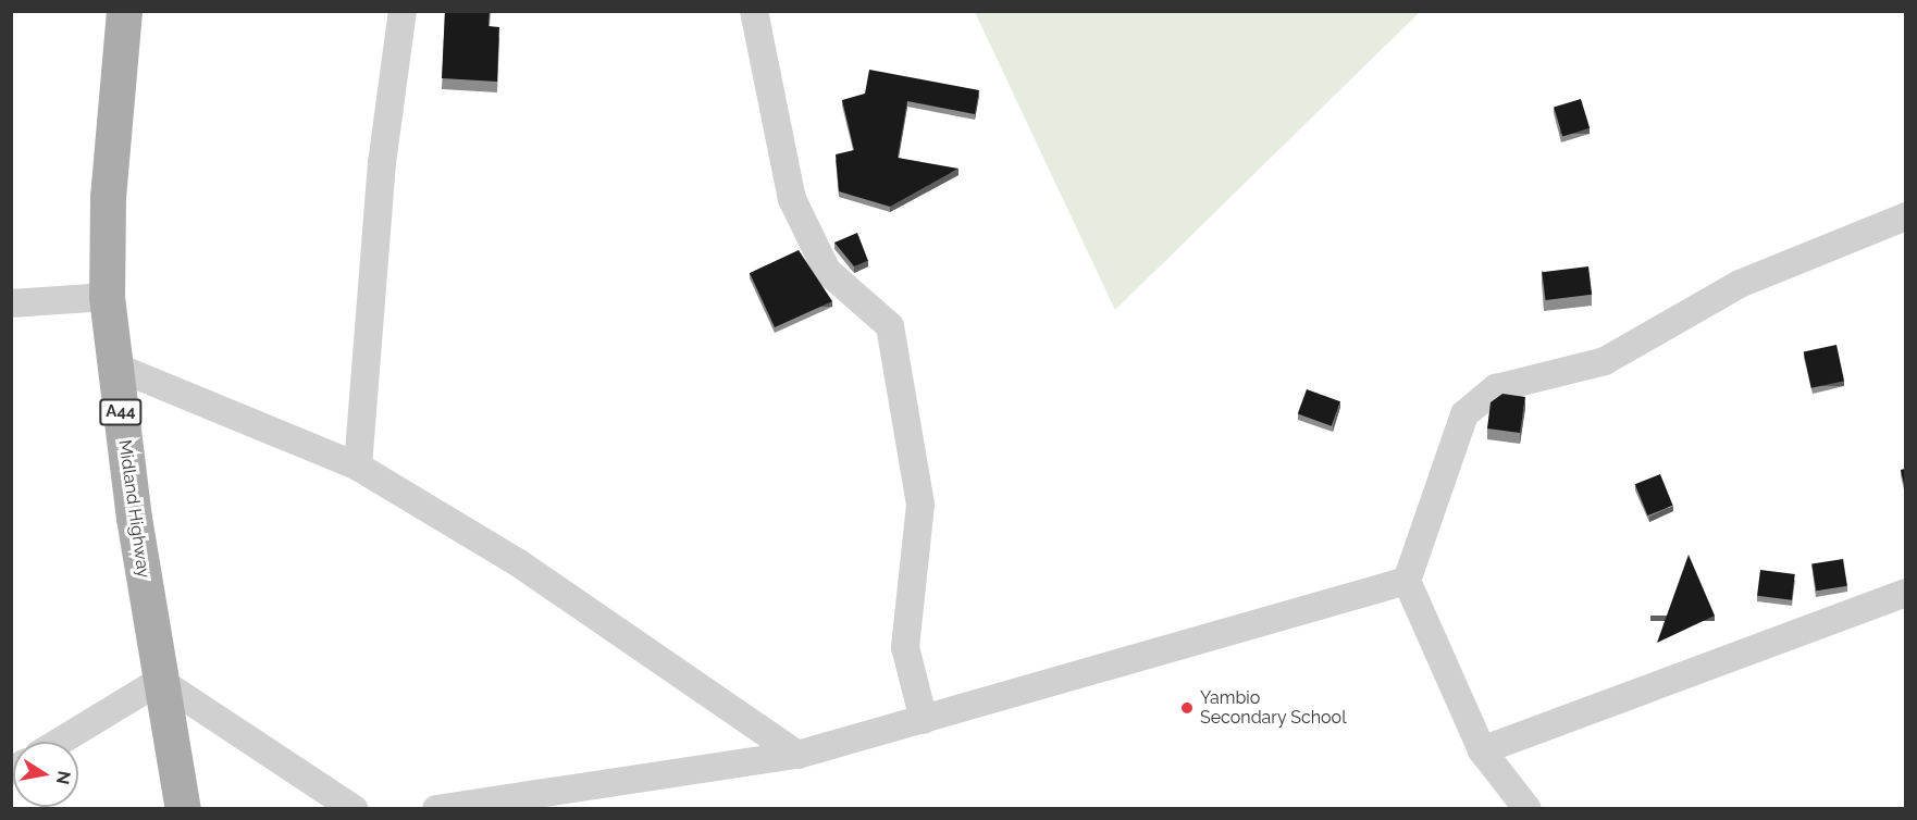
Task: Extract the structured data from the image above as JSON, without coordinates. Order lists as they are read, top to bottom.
{
  "streets": {
    "main road": ["A44", "Midland Highway"]
  },
  "places": ["Yambio Secondary School"],
  "north": "right"
}
